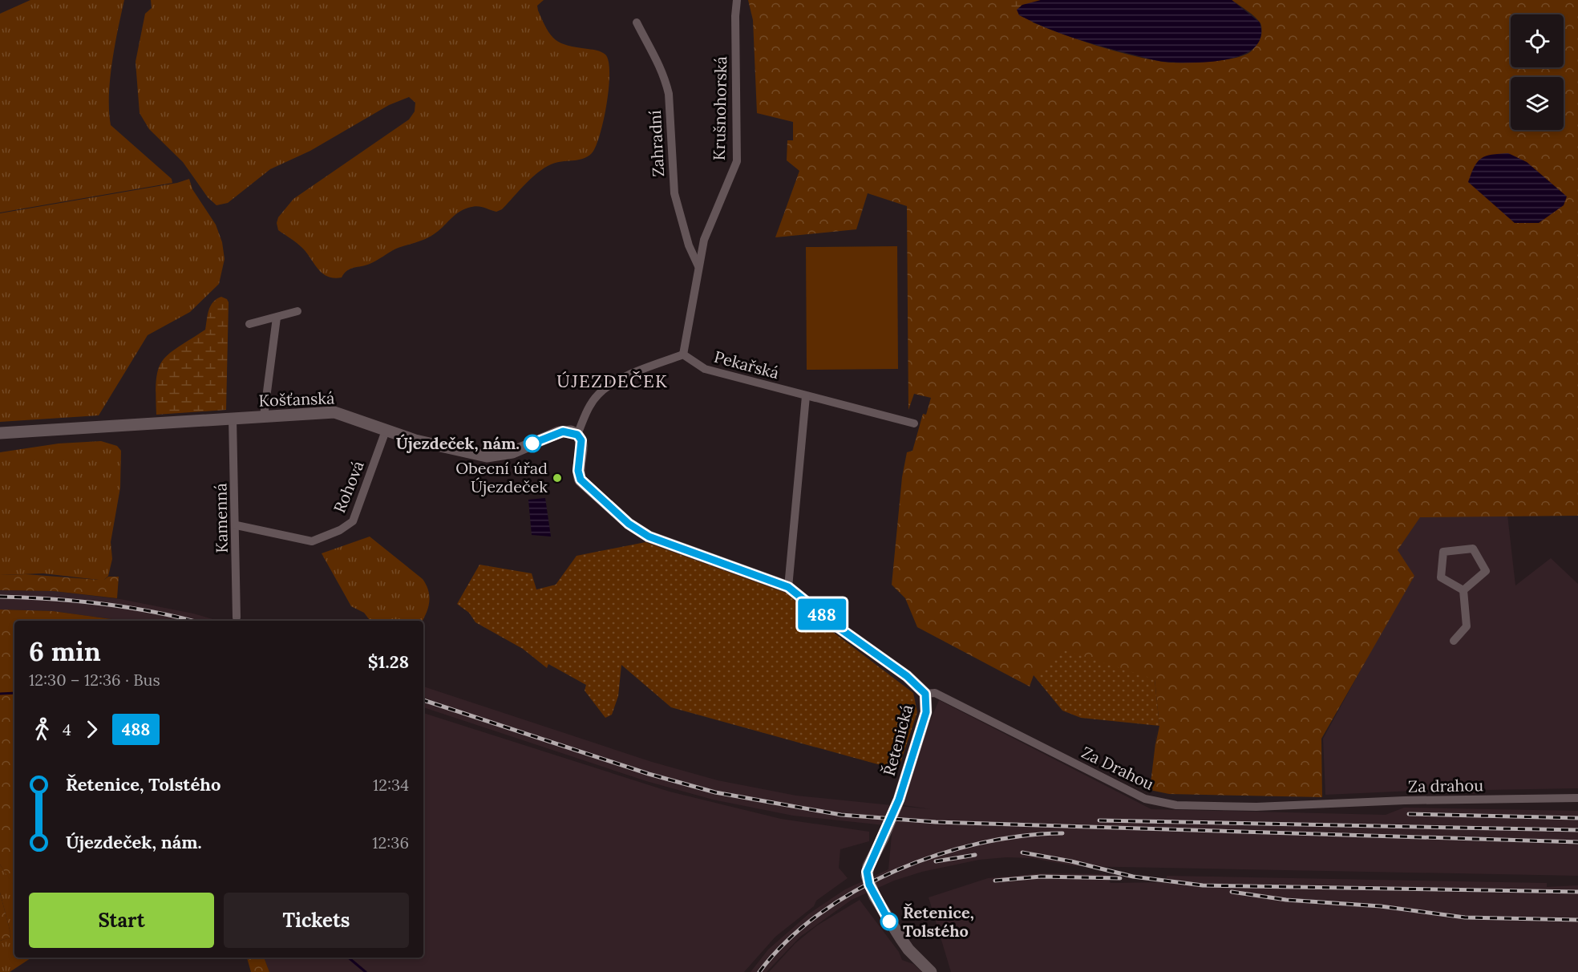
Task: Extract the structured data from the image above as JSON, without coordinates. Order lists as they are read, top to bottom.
{
  "streets": {
    "street": [
      "Krušnohorská",
      "Zahradní",
      "Pekařská",
      "Košťanská",
      "Rohová",
      "Kamenná",
      "Řetenická",
      "Za Drahou",
      "Za drahou"
    ]
  },
  "crossings": [
    ["Krušnohorská", "Zahradní"],
    ["Krušnohorská", "Pekařská"],
    ["Košťanská", "Rohová"],
    ["Košťanská", "Kamenná"],
    ["Košťanská", "Řetenická"],
    ["Rohová", "Kamenná"],
    ["Řetenická", "Za Drahou"],
    ["Za Drahou", "Za drahou"]
  ],
  "districts": ["ÚJEZDEČEK"],
  "places": ["Újezdeček, nám.", "Obecní úřad Újezdeček", "Řetenice, Tolstého"],
  "lines": ["bus line 488"],
  "page": {
    "on_map": "488",
    "heading": ["6 min", "12:30 – 12:36 · Bus", "$1.28"],
    "legs": ["4", "488"],
    "list": [
      {
        "name": "Řetenice, Tolstého",
        "value": "12:34"
      },
      {
        "name": "Újezdeček, nám.",
        "value": "12:36"
      }
    ],
    "buttons": ["Start", "Tickets"]
  }
}
